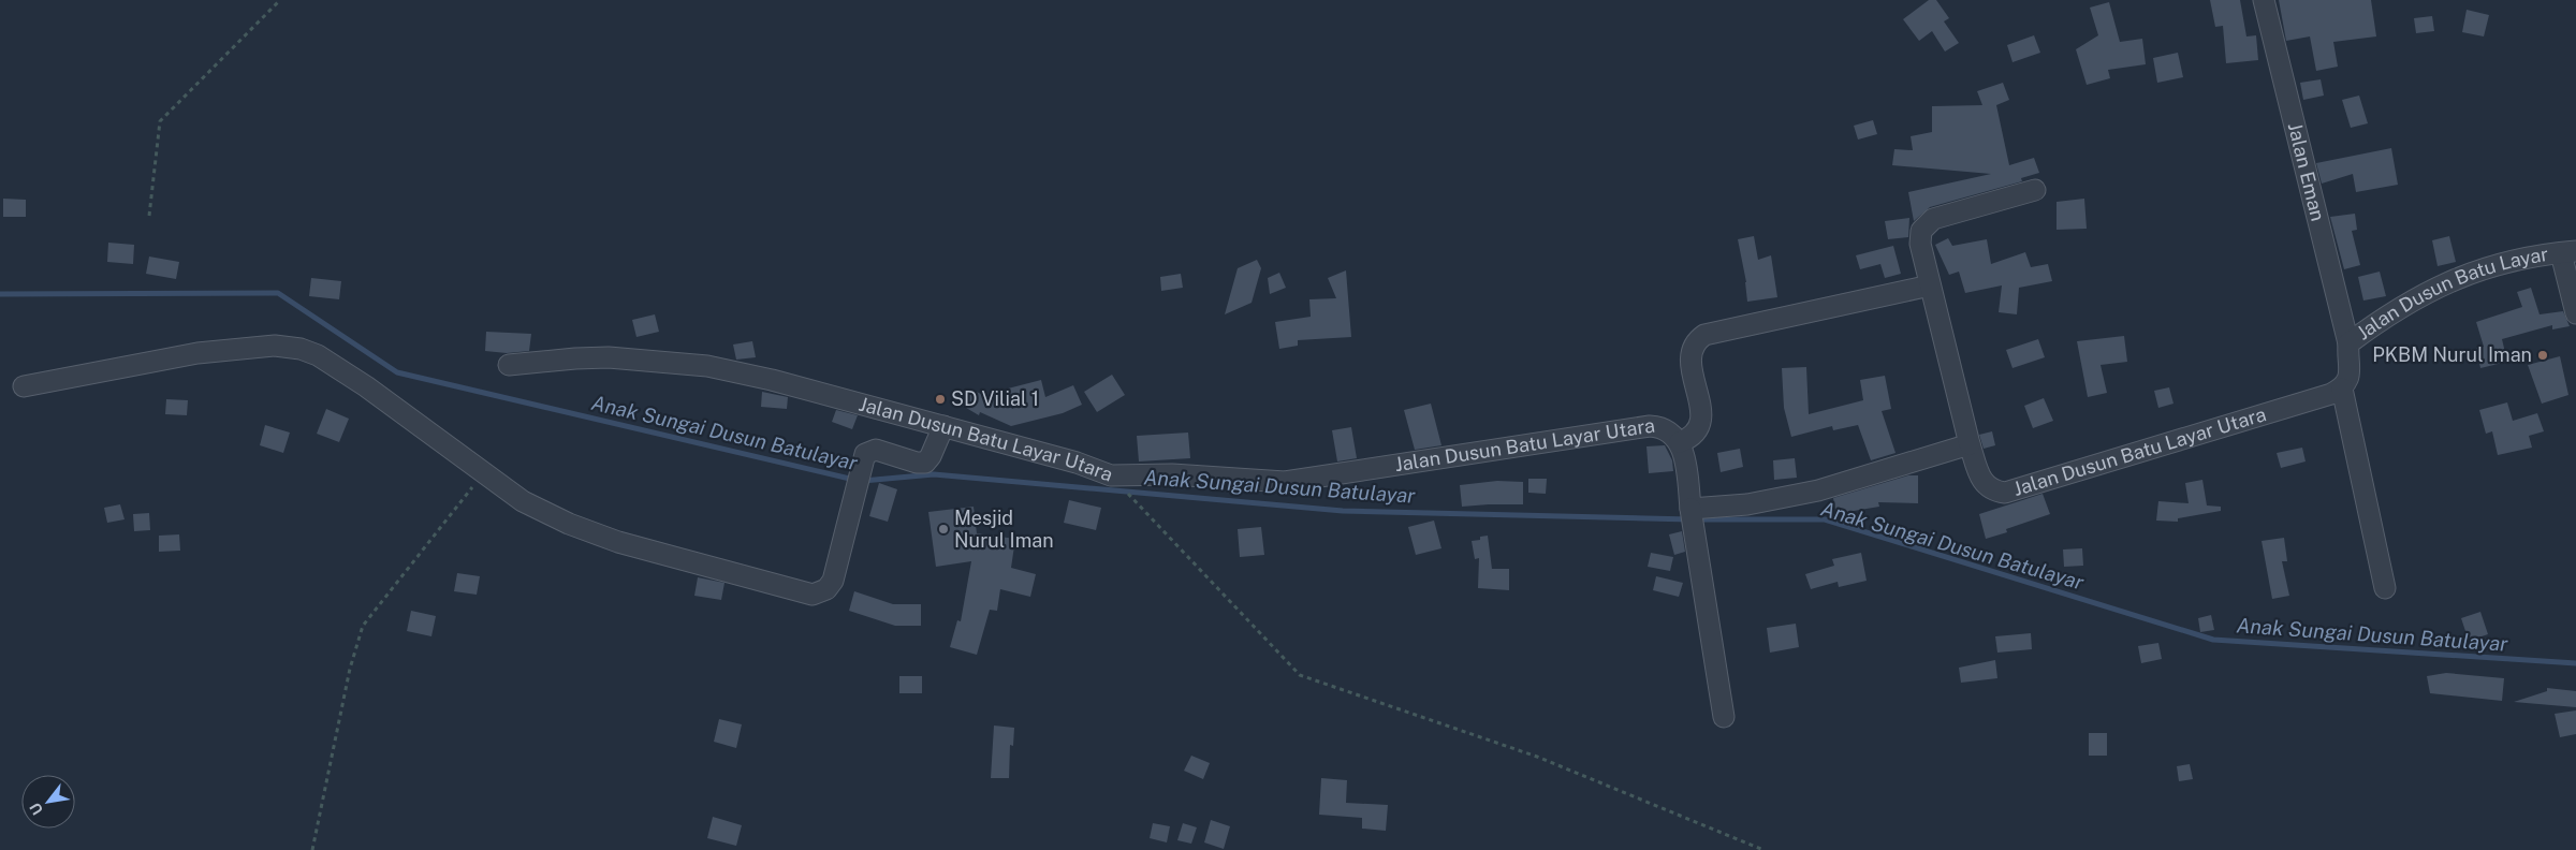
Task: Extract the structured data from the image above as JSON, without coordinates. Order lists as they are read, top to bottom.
{
  "streets": {
    "street": ["Jalan Eman", "Jalan Dusun Batu Layar", "Jalan Dusun Batu Layar Utara"]
  },
  "crossings": [
    ["Jalan Eman", "Jalan Dusun Batu Layar"]
  ],
  "water": ["Anak Sungai Dusun Batulayar"],
  "places": ["PKBM Nurul Iman", "SD Vilial 1", "Mesjid Nurul Iman"],
  "north": "bottom left"
}
